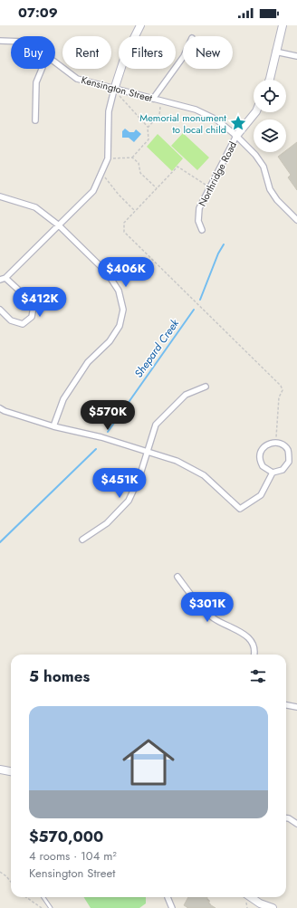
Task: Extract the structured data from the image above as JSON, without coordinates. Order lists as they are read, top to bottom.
{
  "streets": {
    "street": ["Kensington Street", "Northridge Road"]
  },
  "crossings": [
    ["Kensington Street", "Northridge Road"]
  ],
  "water": ["Shepard Creek"],
  "places": {
    "place": ["Memorial monument to local child"]
  },
  "page": {
    "status": "07:09",
    "chip": [
      "Buy",
      "Rent",
      "Filters",
      "New"
    ],
    "price": [
      "$406K",
      "$412K",
      "$570K",
      "$451K",
      "$301K"
    ],
    "heading": "5 homes",
    "list": [
      {
        "name": "$570,000",
        "note": "4 rooms · 104 m² · Kensington Street"
      }
    ]
  }
}
